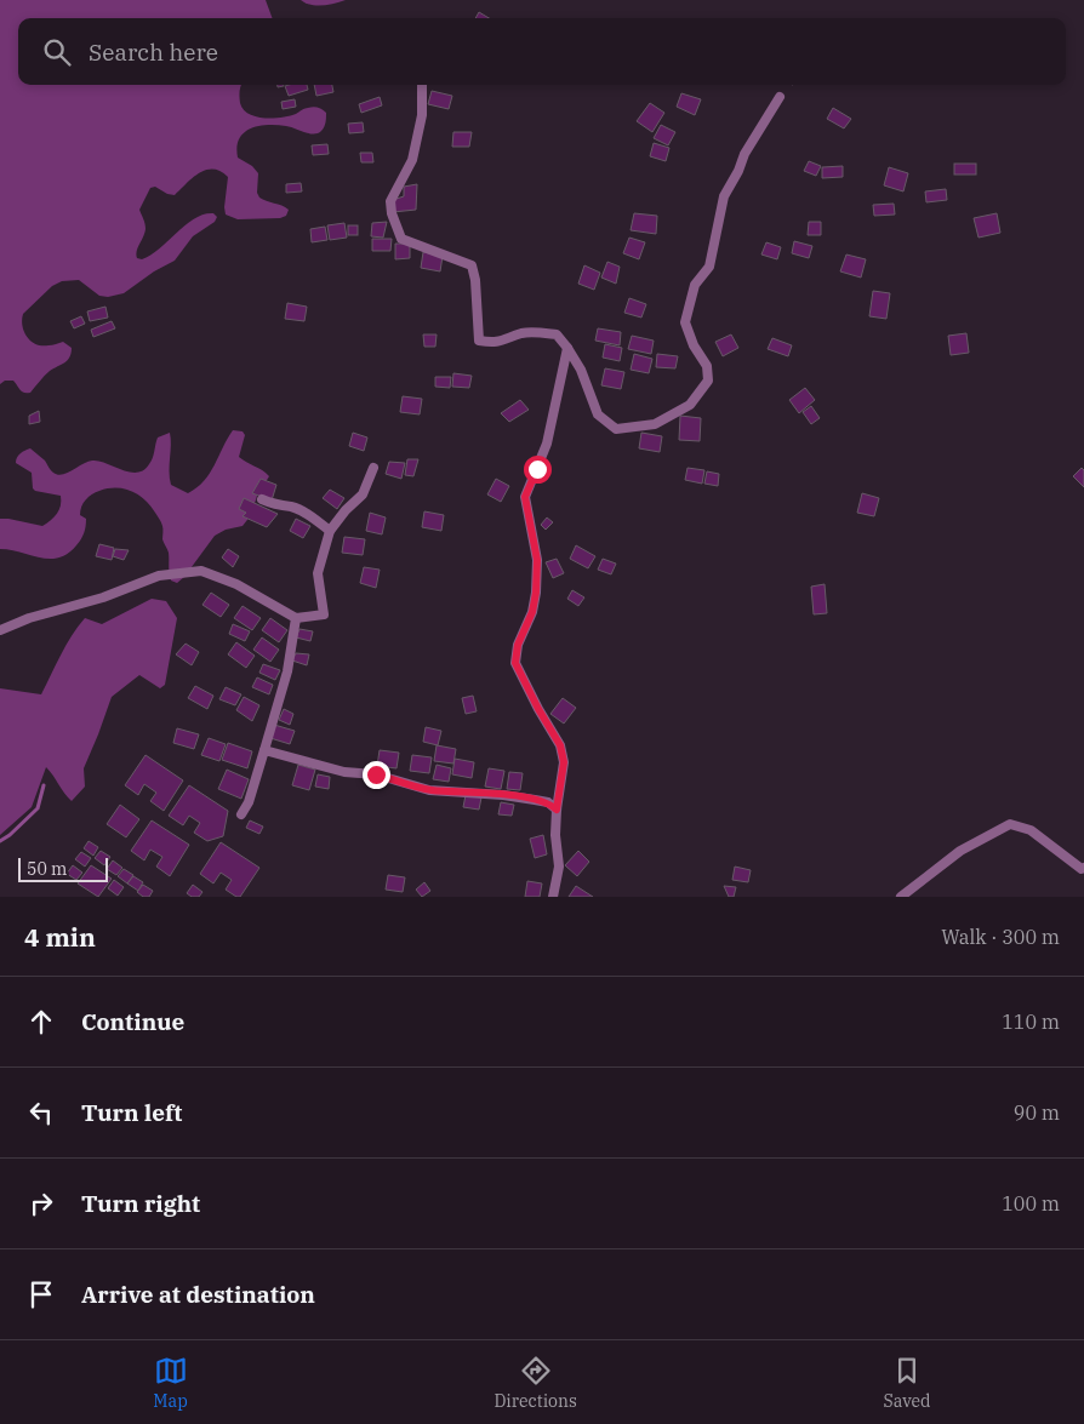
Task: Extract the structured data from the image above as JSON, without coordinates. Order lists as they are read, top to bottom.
{
  "scale_bar": "50 m",
  "page": {
    "search": "Search here",
    "scale": "50 m",
    "heading": ["4 min", "Walk · 300 m"],
    "list": [
      ["Continue", "110 m"],
      ["Turn left", "90 m"],
      ["Turn right", "100 m"],
      "Arrive at destination"
    ],
    "nav": ["Map", "Directions", "Saved"]
  }
}
